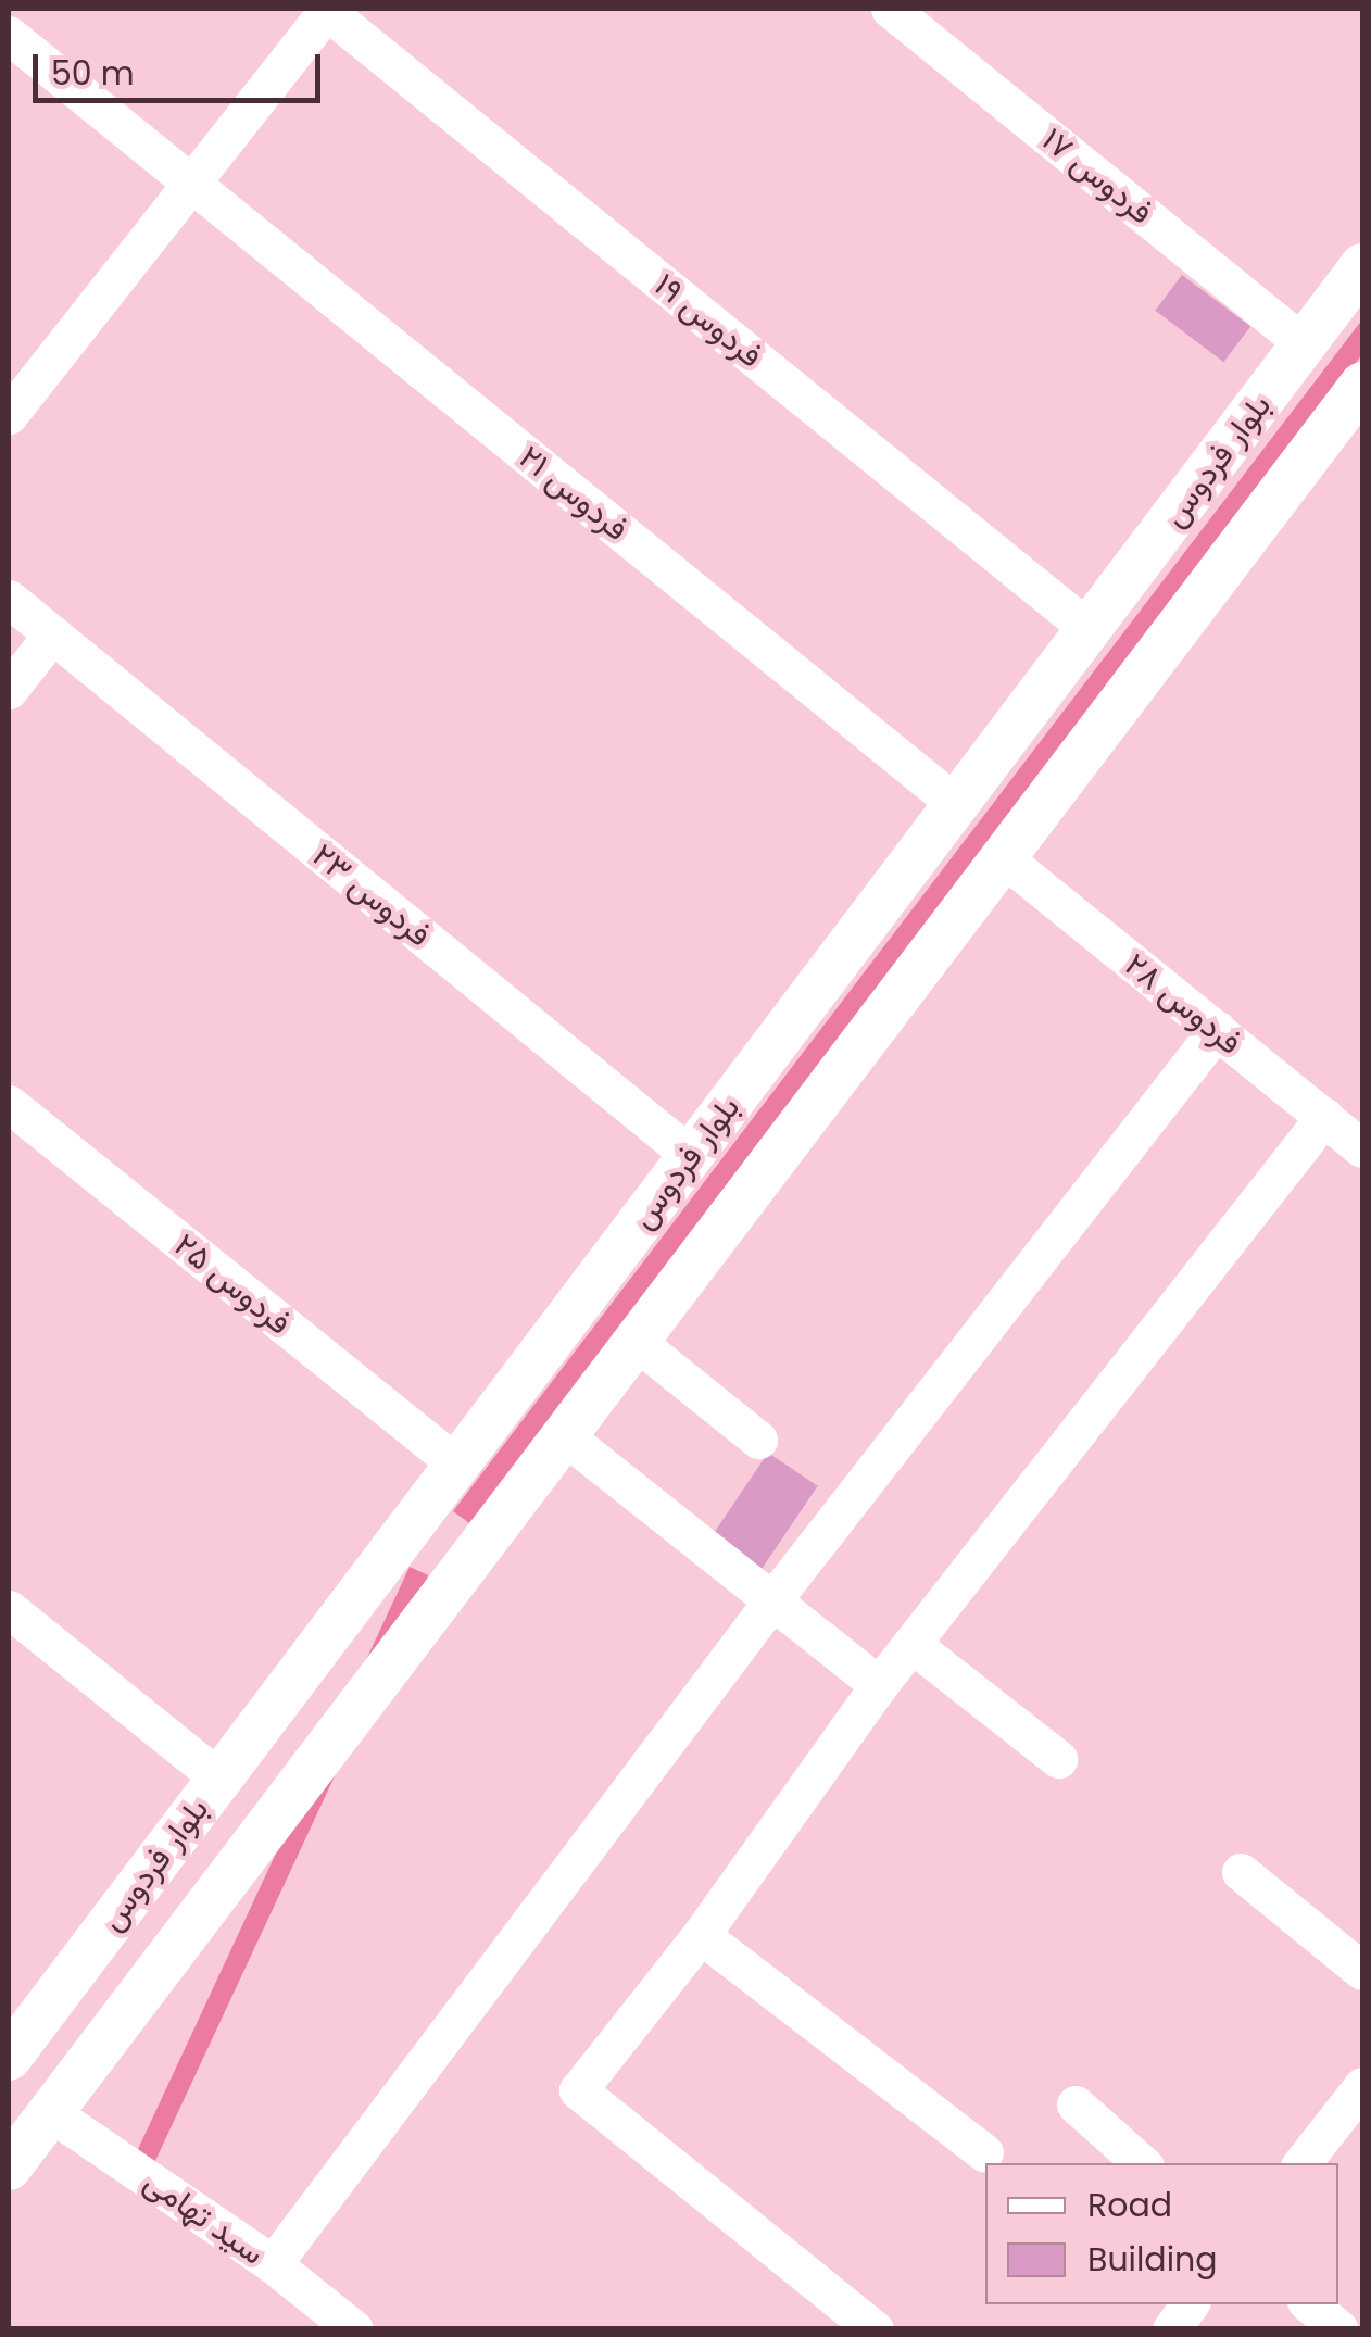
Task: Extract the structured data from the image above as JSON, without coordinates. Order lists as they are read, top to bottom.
{
  "streets": {
    "main road": ["بلوار فردوس"],
    "street": [
      "فردوس ۱۷",
      "فردوس ۱۹",
      "فردوس ۲۱",
      "فردوس ۲۳",
      "فردوس ۲۸",
      "فردوس ۲۵",
      "سید تهامی"
    ]
  },
  "crossings": [
    ["فردوس ۱۷", "بلوار فردوس"],
    ["فردوس ۱۹", "بلوار فردوس"],
    ["بلوار فردوس", "فردوس ۲۱"],
    ["بلوار فردوس", "فردوس ۲۳"],
    ["بلوار فردوس", "فردوس ۲۸"],
    ["بلوار فردوس", "فردوس ۲۵"],
    ["بلوار فردوس", "سید تهامی"]
  ],
  "legend": ["Road", "Building"],
  "scale_bar": "50 m"
}
